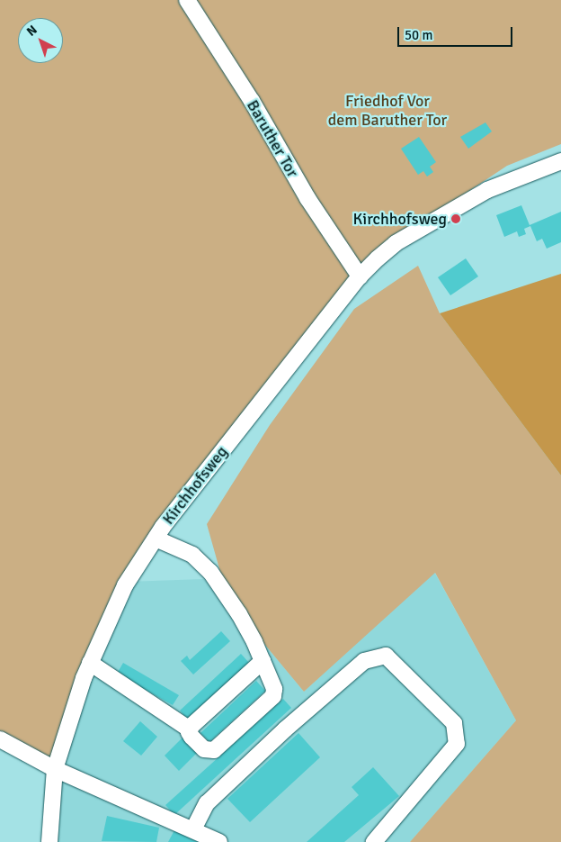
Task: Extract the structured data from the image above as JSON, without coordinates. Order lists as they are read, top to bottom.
{
  "streets": {
    "street": ["Baruther Tor", "Kirchhofsweg"]
  },
  "crossings": [
    ["Baruther Tor", "Kirchhofsweg"]
  ],
  "parks": ["Friedhof Vor dem Baruther Tor"],
  "places": ["Kirchhofsweg"],
  "scale_bar": "50 m",
  "north": "top left"
}
